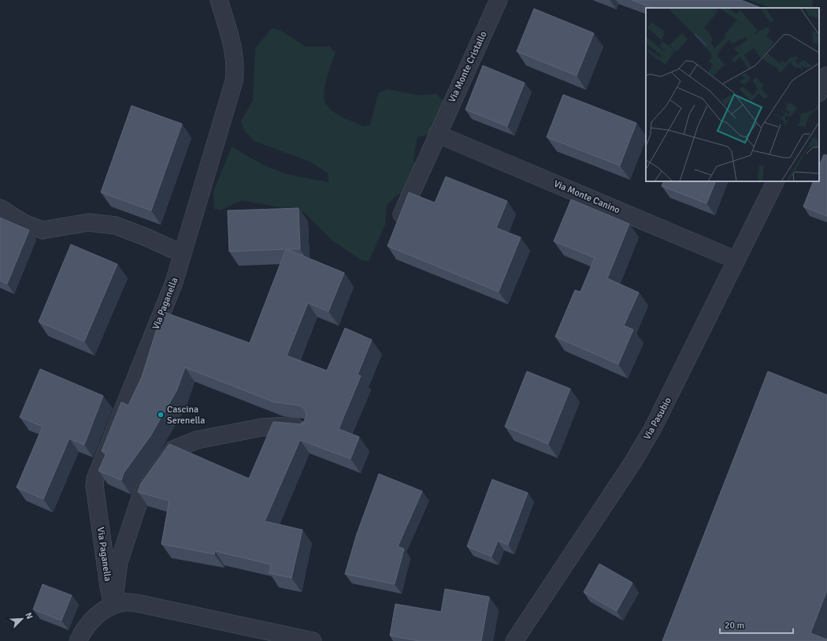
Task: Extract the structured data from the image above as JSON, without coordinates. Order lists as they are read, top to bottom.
{
  "streets": {
    "street": [
      "Via Monte Cristallo",
      "Via Monte Canino",
      "Via Paganella",
      "Via Pasubio"
    ]
  },
  "crossings": [
    ["Via Monte Cristallo", "Via Monte Canino"],
    ["Via Monte Canino", "Via Pasubio"]
  ],
  "places": ["Cascina Serenella"],
  "scale_bar": "20 m",
  "north": "top right"
}
